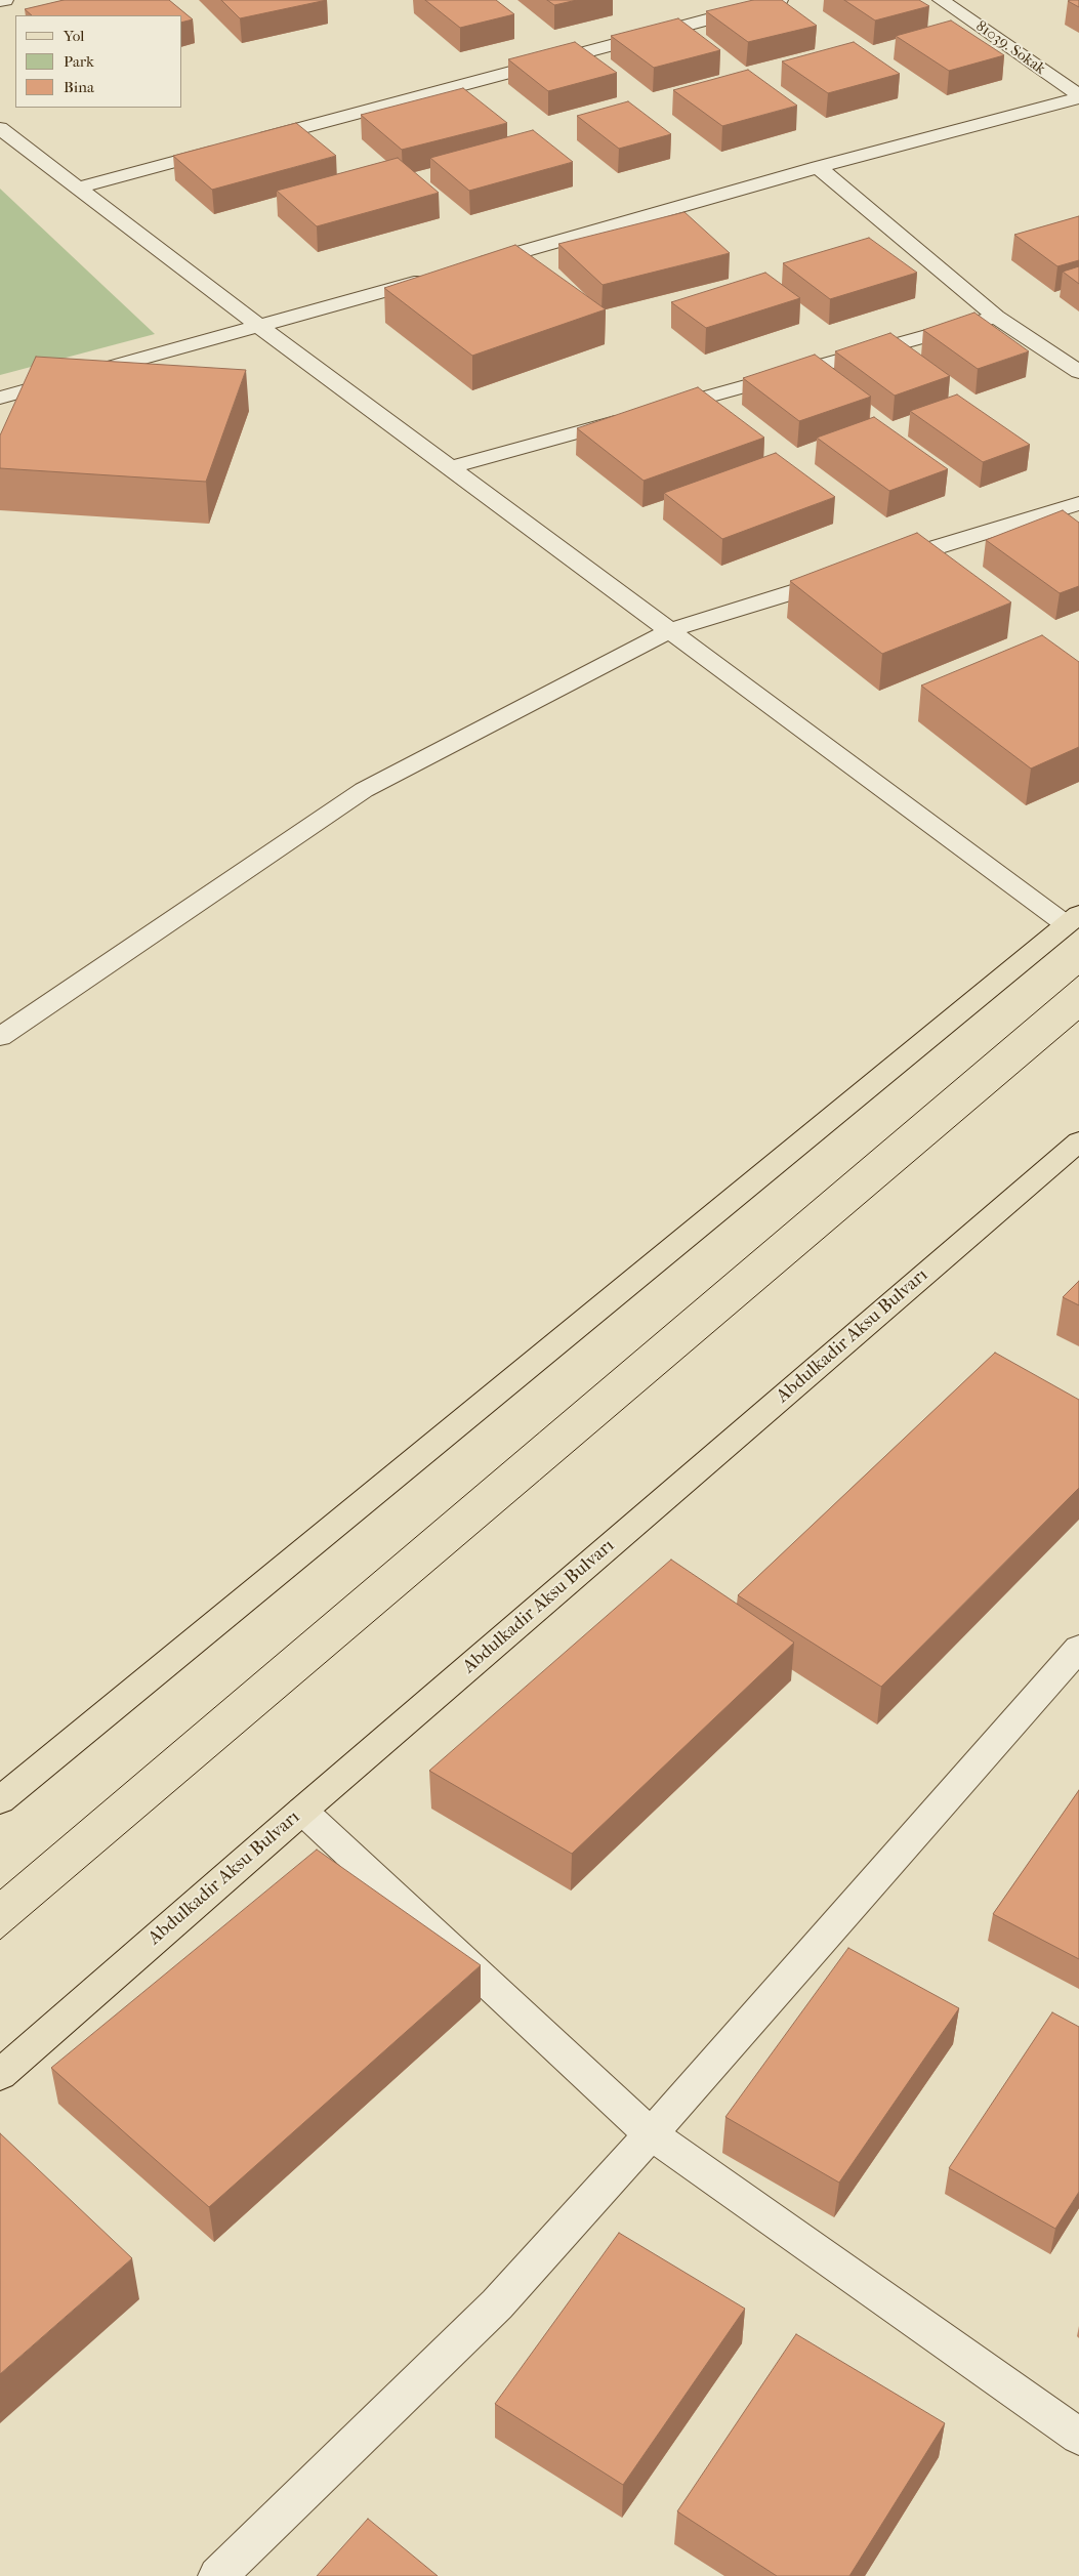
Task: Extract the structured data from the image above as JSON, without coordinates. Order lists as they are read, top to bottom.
{
  "streets": {
    "main road": ["Abdulkadir Aksu Bulvarı"],
    "street": ["81039. Sokak"]
  },
  "legend": ["Yol", "Park", "Bina"]
}
